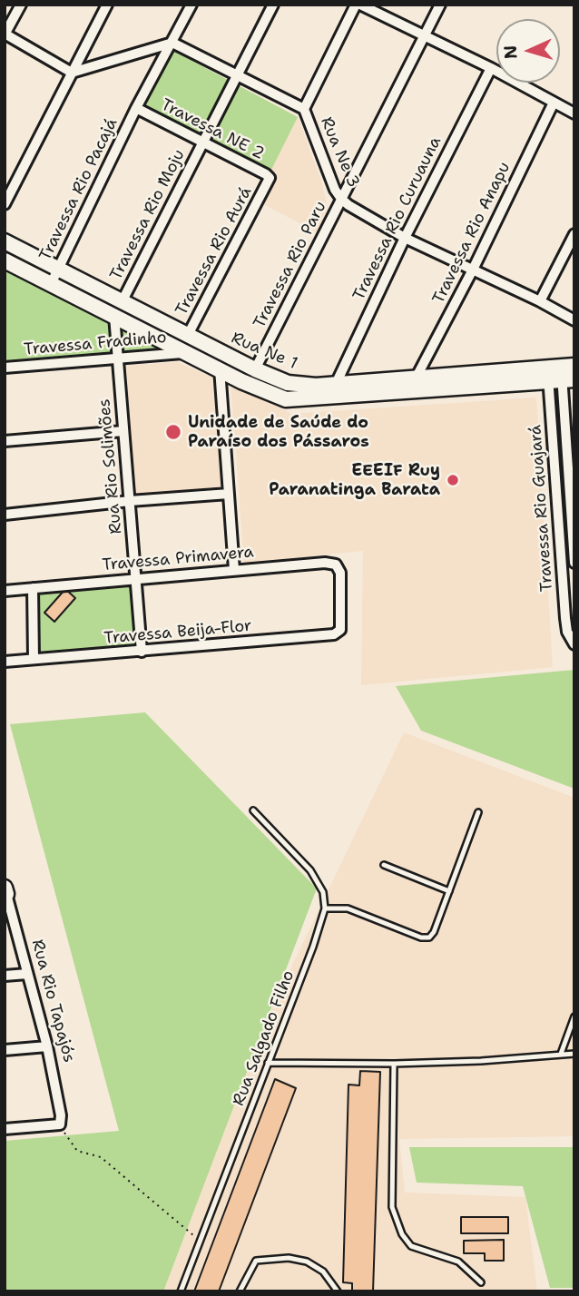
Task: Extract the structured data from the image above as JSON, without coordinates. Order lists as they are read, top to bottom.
{
  "streets": {
    "street": [
      "Travessa NE 2",
      "Rua Ne 3",
      "Travessa Rio Pacajá",
      "Travessa Rio Moju",
      "Travessa Rio Curuauna",
      "Travessa Rio Anapu",
      "Travessa Rio Aurá",
      "Travessa Rio Paru",
      "Travessa Fradinho",
      "Rua Ne 1",
      "Rua Rio Solimões",
      "Travessa Rio Guajará",
      "Travessa Primavera",
      "Travessa Beija-Flor",
      "Rua Rio Tapajós"
    ],
    "lane": ["Rua Salgado Filho"]
  },
  "crossings": [
    ["Travessa NE 2", "Travessa Rio Pacajá"],
    ["Travessa NE 2", "Travessa Rio Moju"],
    ["Travessa NE 2", "Travessa Rio Aurá"],
    ["Rua Ne 3", "Travessa Rio Pacajá"],
    ["Rua Ne 3", "Travessa Rio Moju"],
    ["Rua Ne 3", "Travessa Rio Curuauna"],
    ["Rua Ne 3", "Travessa Rio Anapu"],
    ["Rua Ne 3", "Travessa Rio Paru"],
    ["Travessa Rio Pacajá", "Rua Ne 1"],
    ["Travessa Rio Moju", "Rua Ne 1"],
    ["Travessa Rio Curuauna", "Rua Ne 1"],
    ["Travessa Rio Anapu", "Rua Ne 1"],
    ["Travessa Rio Aurá", "Rua Ne 1"],
    ["Travessa Rio Paru", "Rua Ne 1"],
    ["Travessa Fradinho", "Rua Ne 1"],
    ["Travessa Fradinho", "Rua Rio Solimões"],
    ["Rua Ne 1", "Rua Rio Solimões"],
    ["Rua Ne 1", "Travessa Rio Guajará"],
    ["Rua Rio Solimões", "Travessa Primavera"],
    ["Rua Rio Solimões", "Travessa Beija-Flor"],
    ["Travessa Primavera", "Travessa Beija-Flor"]
  ],
  "places": ["Unidade de Saúde do Paraíso dos Pássaros", "EEEIF Ruy Paranatinga Barata"],
  "north": "left"
}
